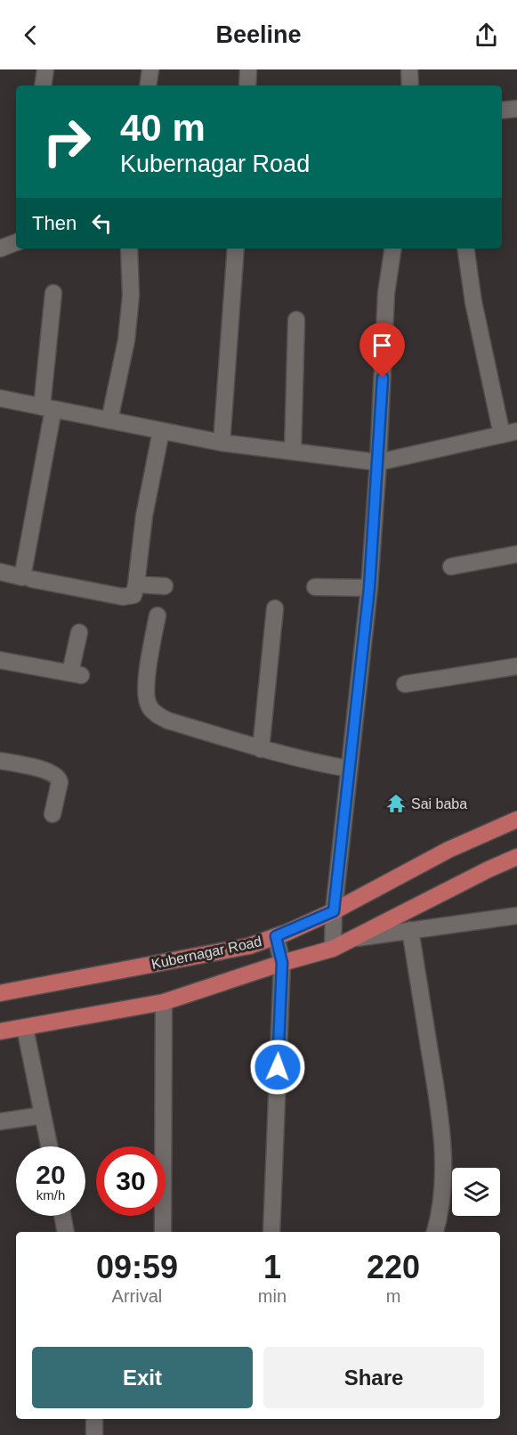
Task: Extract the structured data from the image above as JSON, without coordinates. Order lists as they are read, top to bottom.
{
  "streets": {
    "main road": ["Kubernagar Road"]
  },
  "places": {
    "temple": ["Sai baba"]
  },
  "page": {
    "header": "Beeline",
    "turn": ["40 m", "Kubernagar Road"],
    "then": "Then",
    "speed": "20 km/h",
    "limit": "30",
    "eta": [
      "09:59",
      "Arrival",
      "1",
      "min",
      "220",
      "m"
    ],
    "buttons": ["Exit", "Share"]
  }
}
